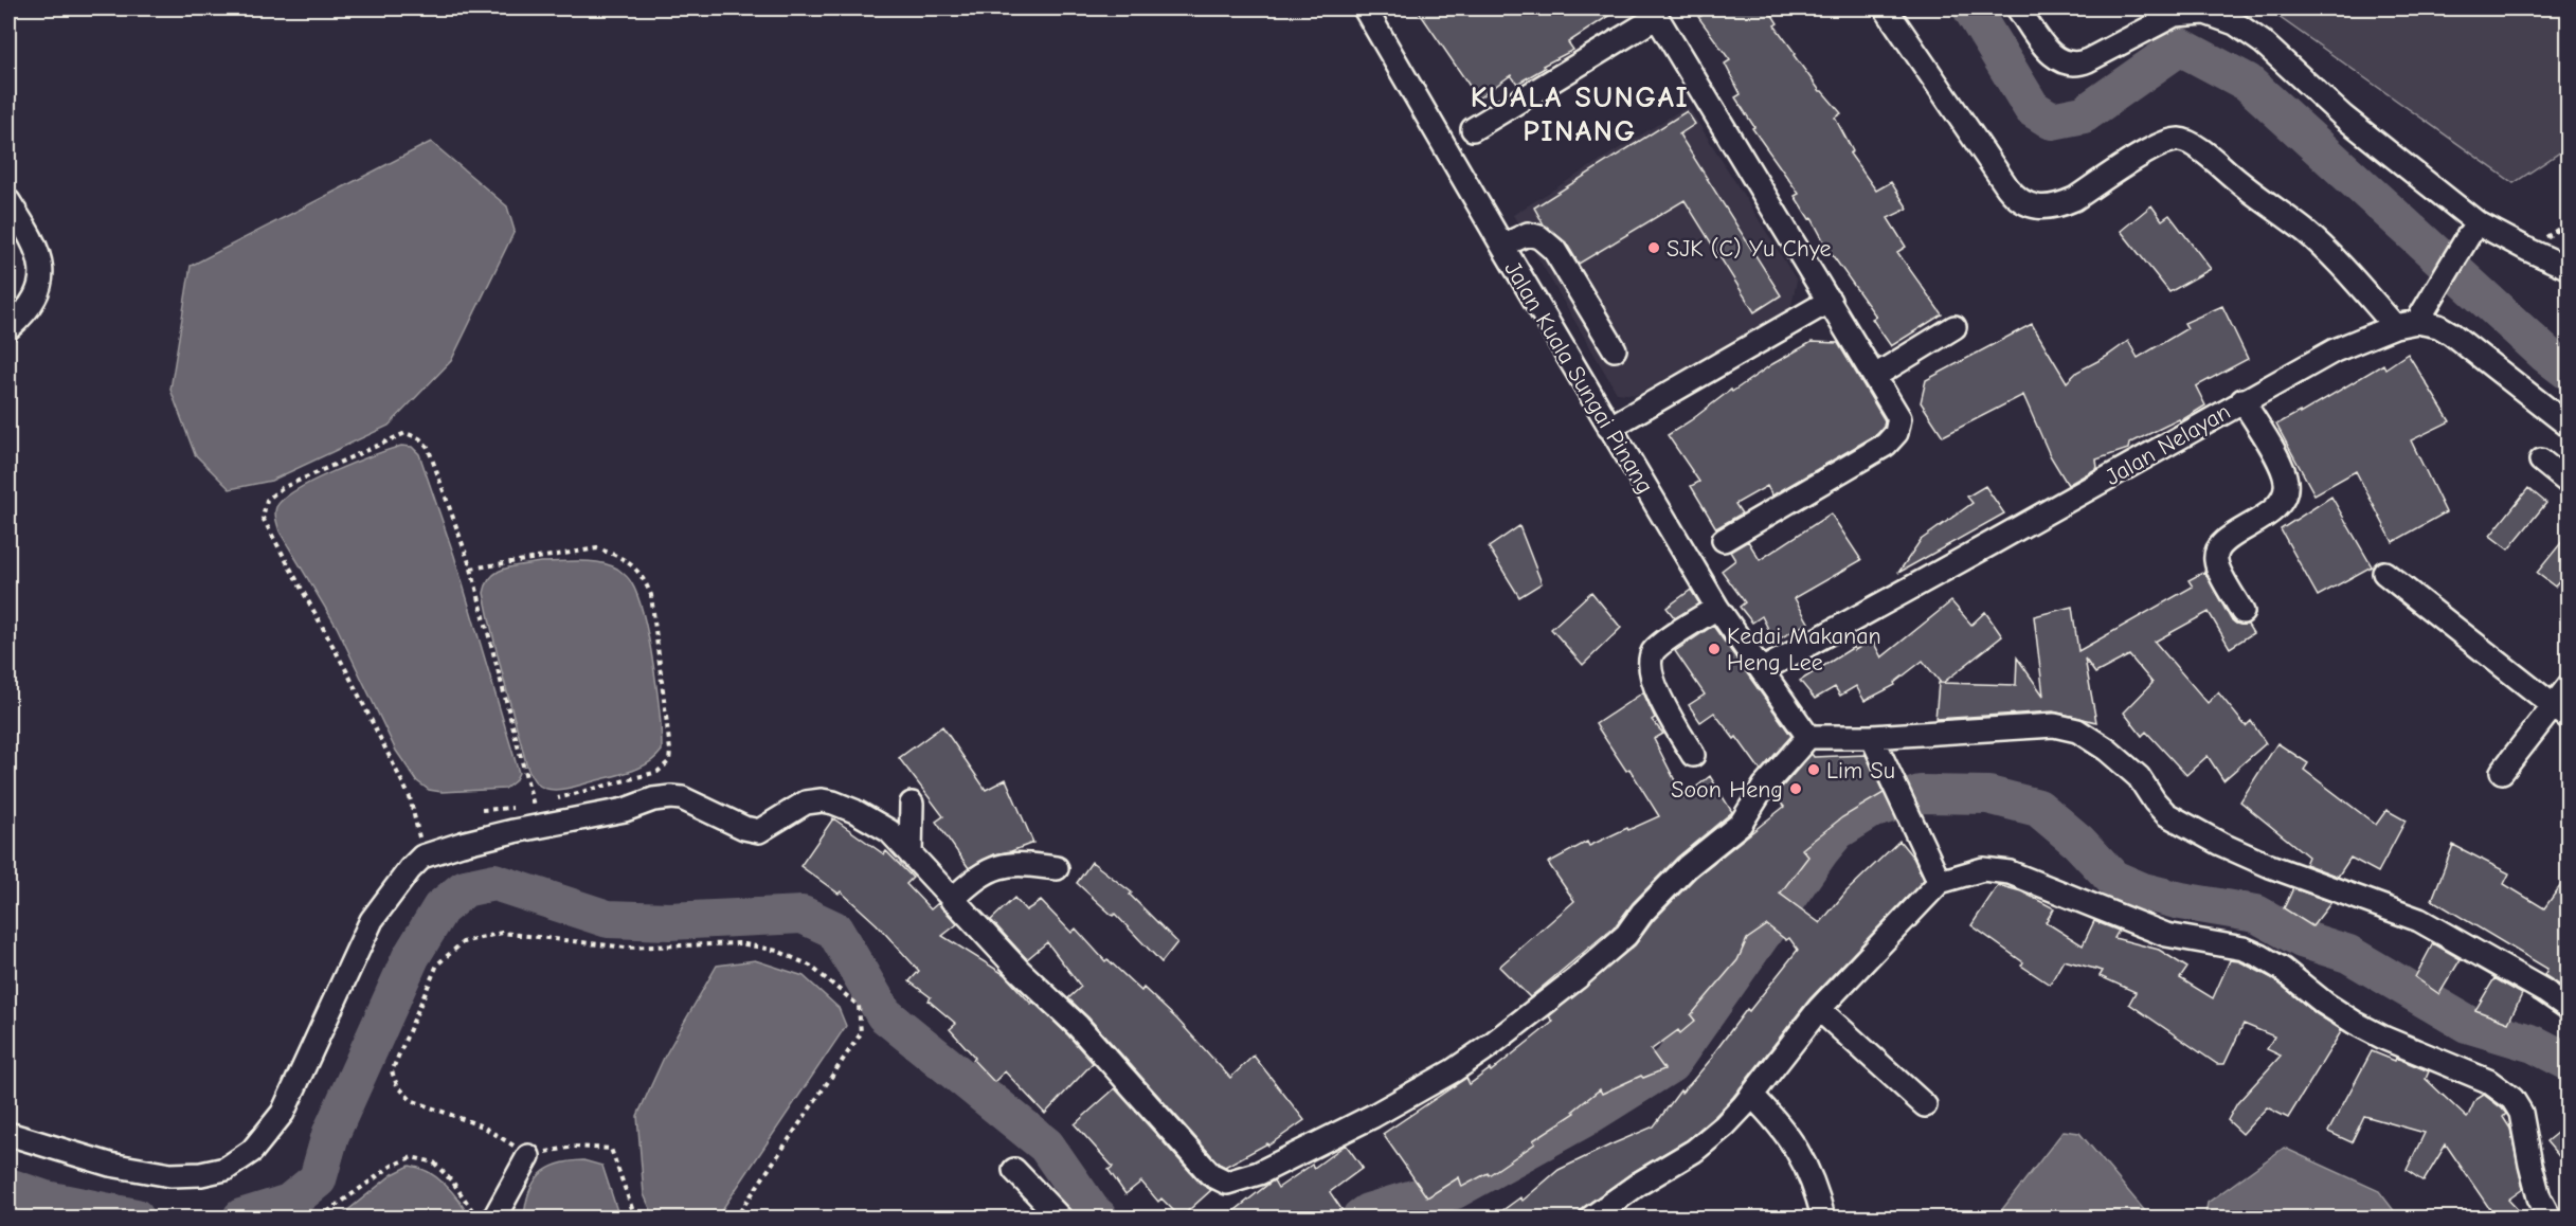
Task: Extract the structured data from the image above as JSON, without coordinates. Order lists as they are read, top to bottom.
{
  "streets": {
    "street": ["Jalan Kuala Sungai Pinang", "Jalan Nelayan"]
  },
  "crossings": [
    ["Jalan Kuala Sungai Pinang", "Jalan Nelayan"]
  ],
  "districts": ["KUALA SUNGAI PINANG"],
  "places": [
    "SJK (C) Yu Chye",
    "Kedai Makanan Heng Lee",
    "Lim Su",
    "Soon Heng"
  ]
}
